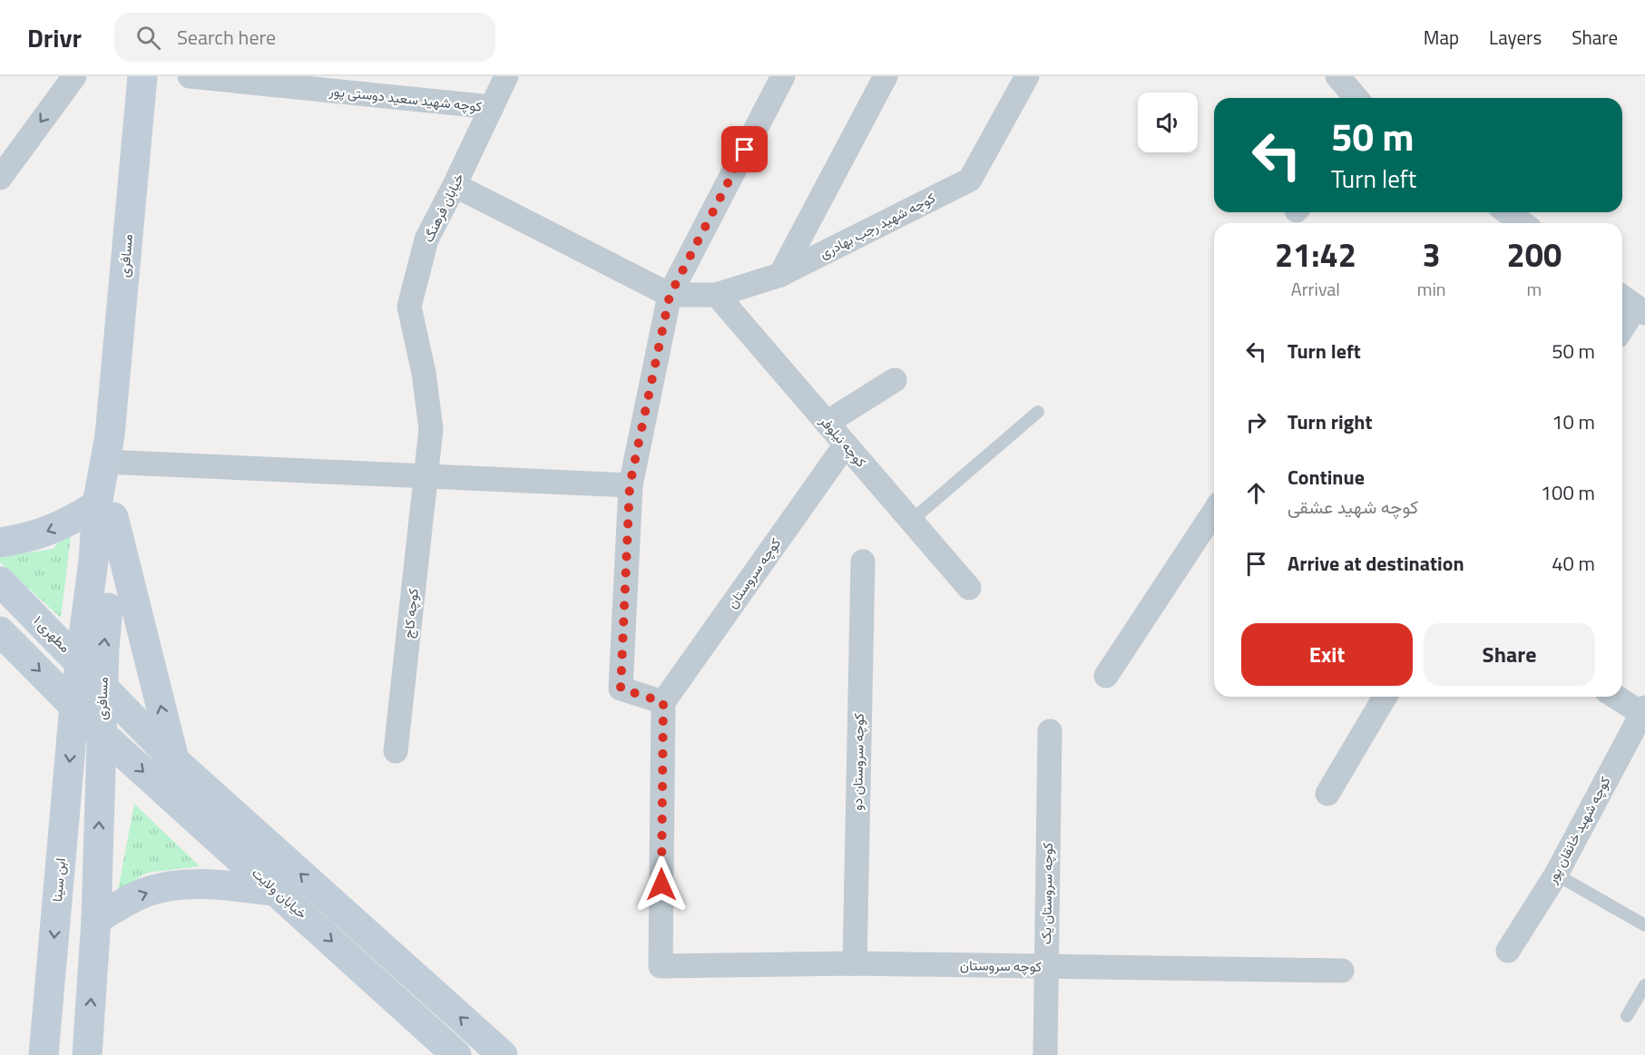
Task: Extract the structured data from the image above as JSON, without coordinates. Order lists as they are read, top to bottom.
{
  "streets": {
    "main road": [
      "مسافری",
      "مطهری ۱",
      "ابن سینا",
      "خیابان ولایت"
    ],
    "street": [
      "کوچه شهید سعید دوستی پور",
      "خیابان فرهنگ",
      "کوچه شهید رجب بهادری",
      "کوچه نیلوفر",
      "کوچه سروستان",
      "کوچه کاج",
      "کوچه سروستان دو",
      "کوچه شهید خانقان پور",
      "کوچه سروستان یک"
    ]
  },
  "crossings": [
    ["کوچه شهید سعید دوستی پور", "خیابان فرهنگ"],
    ["خیابان فرهنگ", "کوچه کاج"],
    ["کوچه شهید رجب بهادری", "کوچه نیلوفر"],
    ["مسافری", "مطهری ۱"],
    ["مسافری", "ابن سینا"],
    ["مسافری", "خیابان ولایت"],
    ["کوچه نیلوفر", "کوچه سروستان"],
    ["کوچه سروستان", "کوچه سروستان دو"],
    ["کوچه سروستان", "کوچه سروستان یک"]
  ],
  "page": {
    "header": "Drivr",
    "search": "Search here",
    "nav": ["Map", "Layers", "Share"],
    "turn": ["50 m", "Turn left"],
    "eta": [
      "21:42",
      "Arrival",
      "3",
      "min",
      "200",
      "m"
    ],
    "list": [
      {
        "name": "Turn left",
        "value": "50 m"
      },
      {
        "name": "Turn right",
        "value": "10 m"
      },
      {
        "name": "Continue",
        "note": "کوچه شهید عشقی",
        "value": "100 m"
      },
      {
        "name": "Arrive at destination",
        "value": "40 m"
      }
    ],
    "buttons": ["Exit", "Share"]
  }
}
